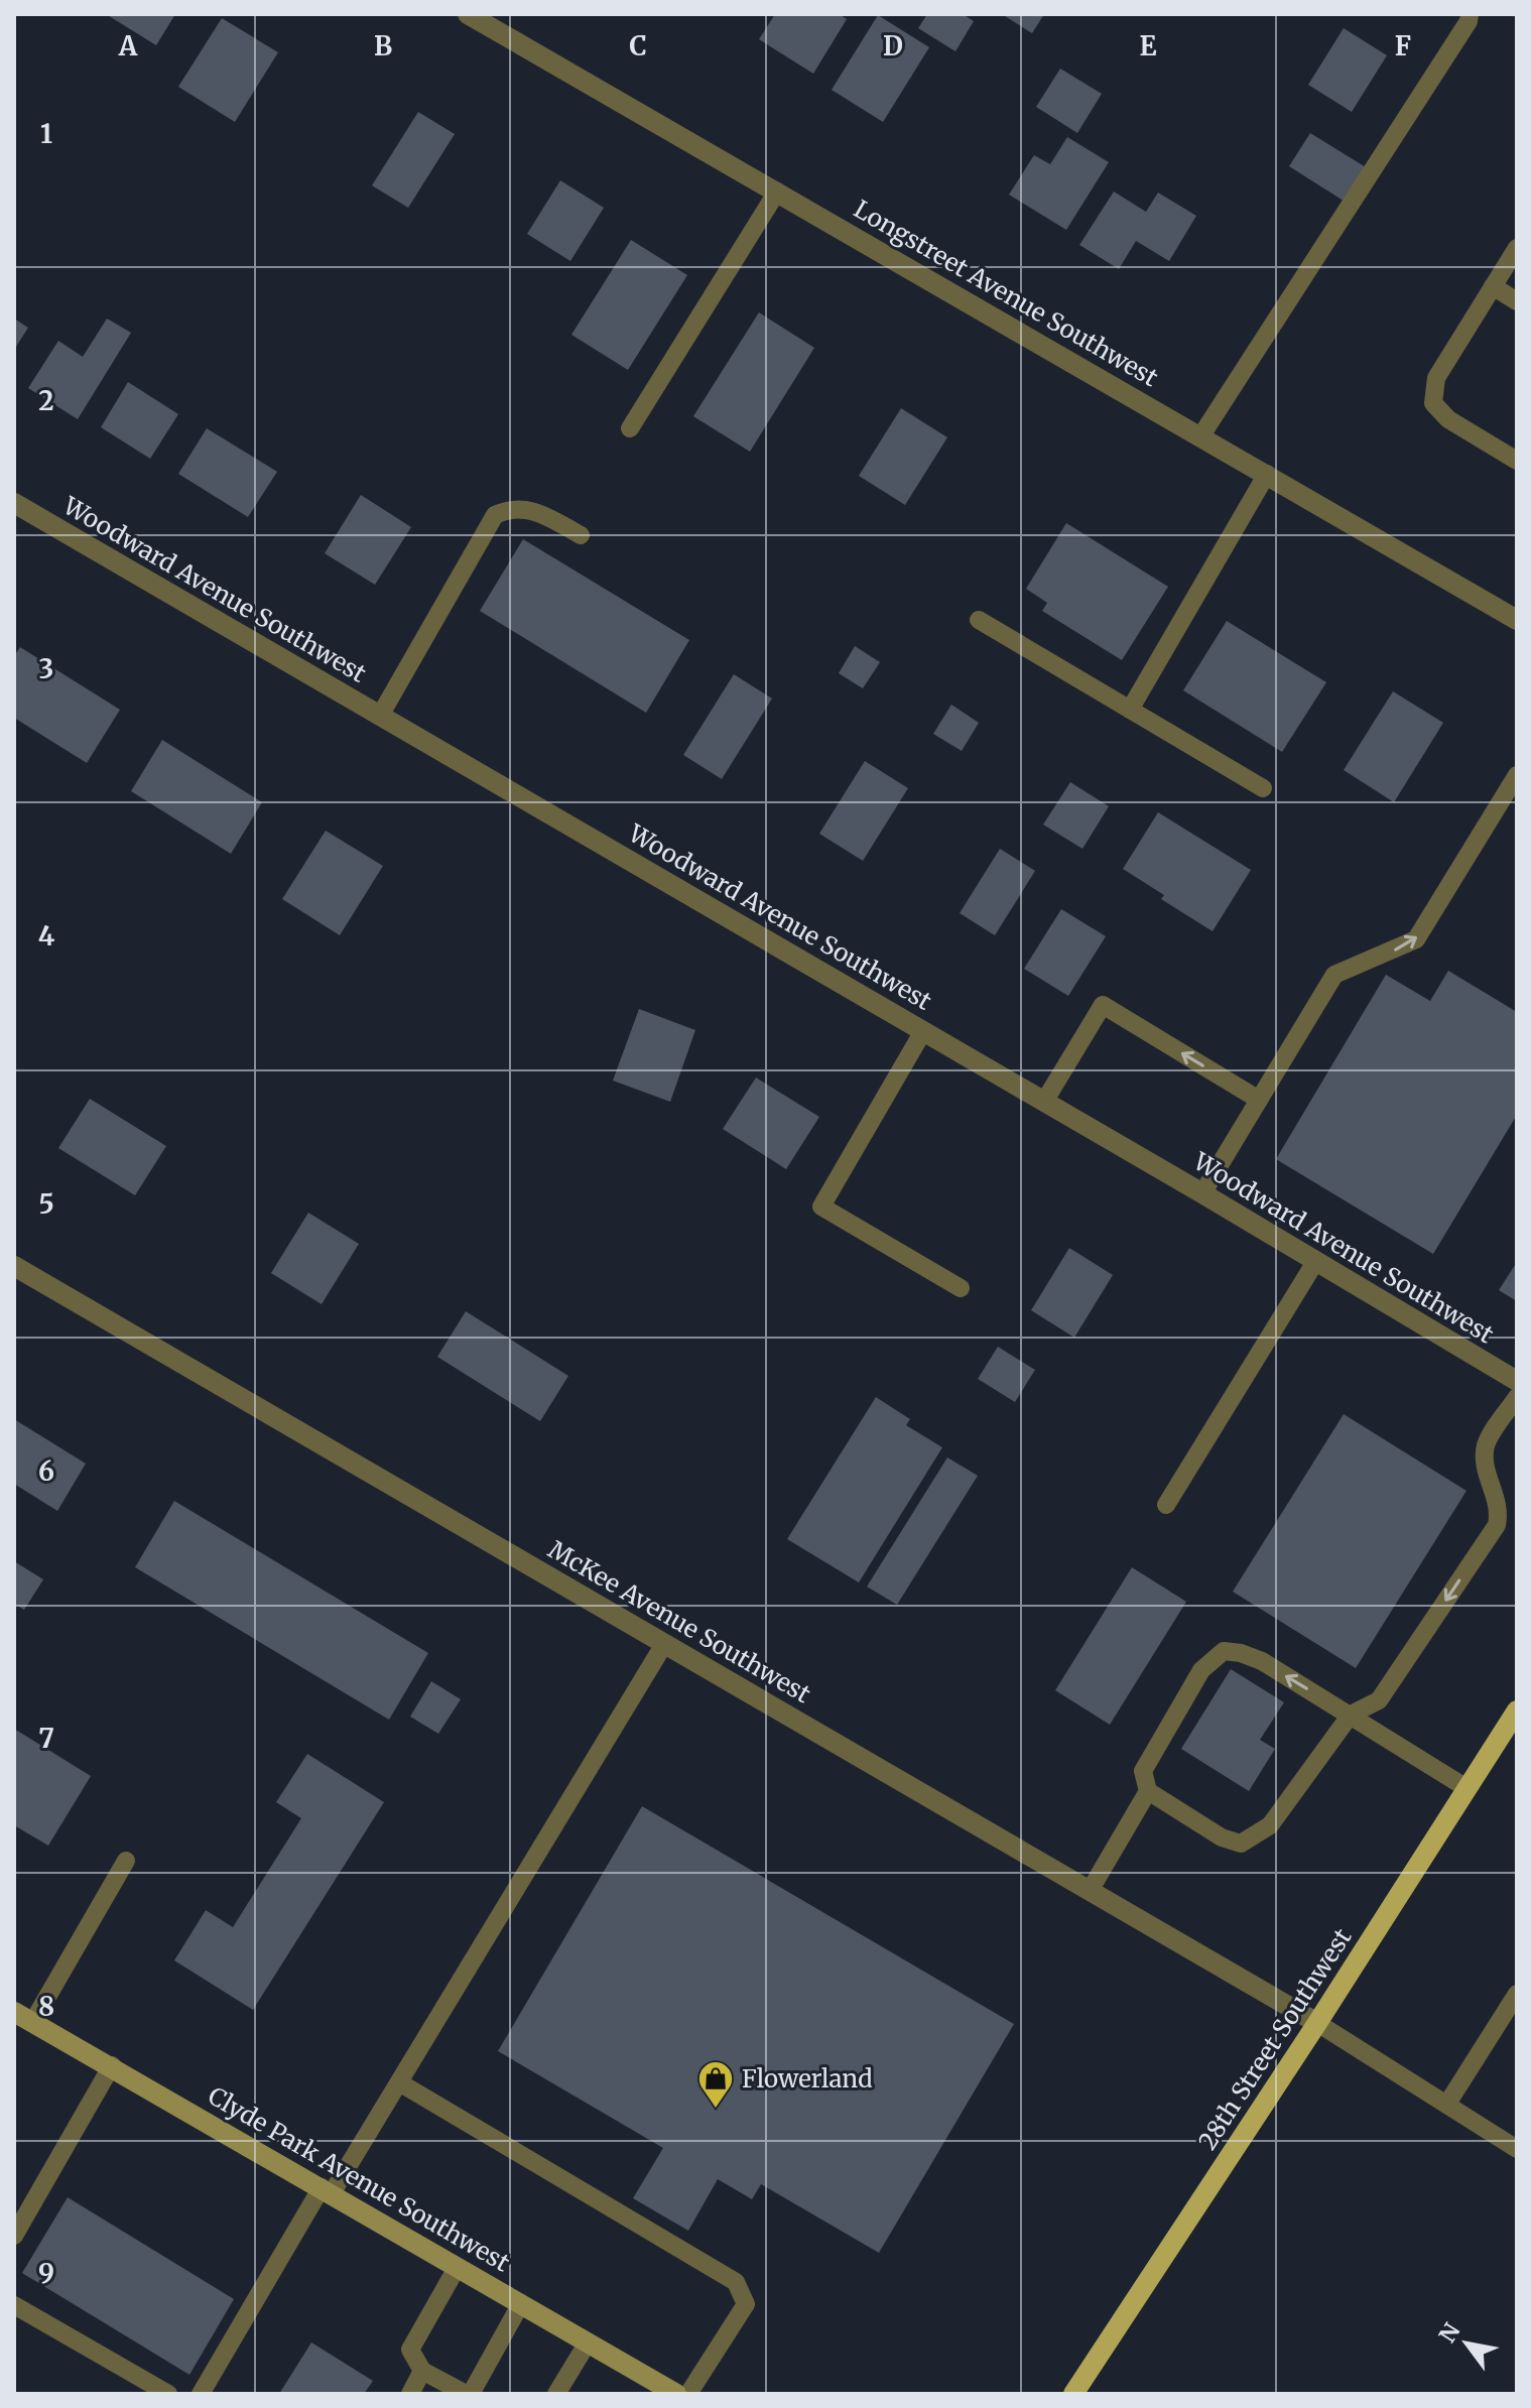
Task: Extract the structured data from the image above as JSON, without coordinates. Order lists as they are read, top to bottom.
{
  "streets": {
    "main road": ["28th Street Southwest", "Clyde Park Avenue Southwest"],
    "street": ["Longstreet Avenue Southwest", "Woodward Avenue Southwest", "McKee Avenue Southwest"]
  },
  "crossings": [
    ["McKee Avenue Southwest", "28th Street Southwest"]
  ],
  "places": {
    "shop": ["Flowerland"]
  },
  "north": "top left",
  "grid": {
    "columns": [
      "A",
      "B",
      "C",
      "D",
      "E",
      "F"
    ],
    "rows": [
      "1",
      "2",
      "3",
      "4",
      "5",
      "6",
      "7",
      "8",
      "9"
    ]
  }
}
